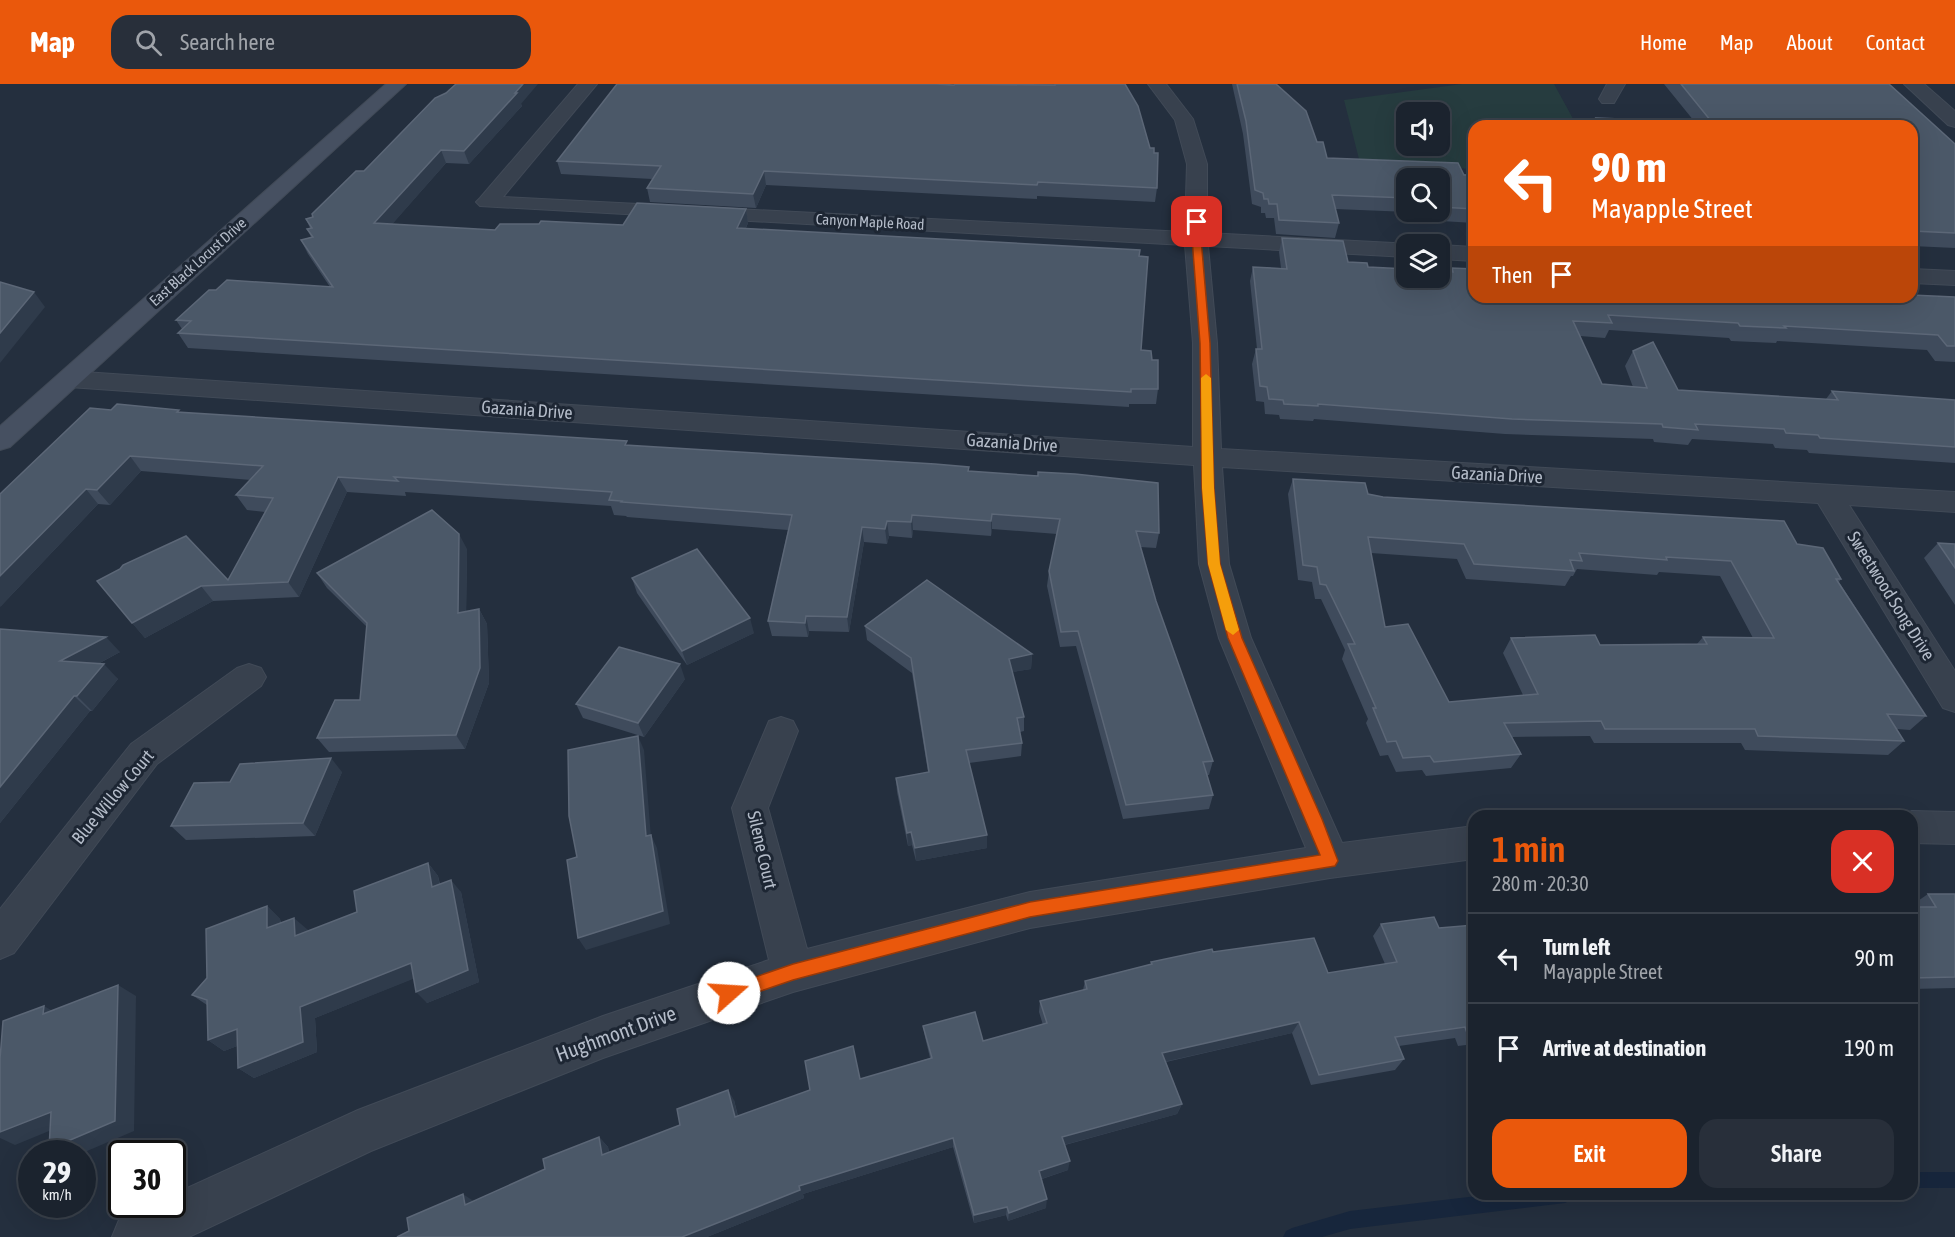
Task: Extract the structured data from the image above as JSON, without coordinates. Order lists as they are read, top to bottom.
{
  "streets": {
    "street": [
      "Canyon Maple Road",
      "East Black Locust Drive",
      "Gazania Drive",
      "Sweetwood Song Drive",
      "Blue Willow Court",
      "Silene Court",
      "Hughmont Drive"
    ]
  },
  "crossings": [
    ["East Black Locust Drive", "Gazania Drive"],
    ["Gazania Drive", "Sweetwood Song Drive"],
    ["Silene Court", "Hughmont Drive"]
  ],
  "page": {
    "header": "Map",
    "search": "Search here",
    "nav": [
      "Home",
      "Map",
      "About",
      "Contact"
    ],
    "turn": ["90 m", "Mayapple Street"],
    "then": "Then",
    "heading": ["1 min", "280 m · 20:30"],
    "list": [
      {
        "name": "Turn left",
        "note": "Mayapple Street",
        "value": "90 m"
      },
      {
        "name": "Arrive at destination",
        "value": "190 m"
      }
    ],
    "buttons": ["Exit", "Share"],
    "speed": "29 km/h",
    "limit": "30"
  }
}
